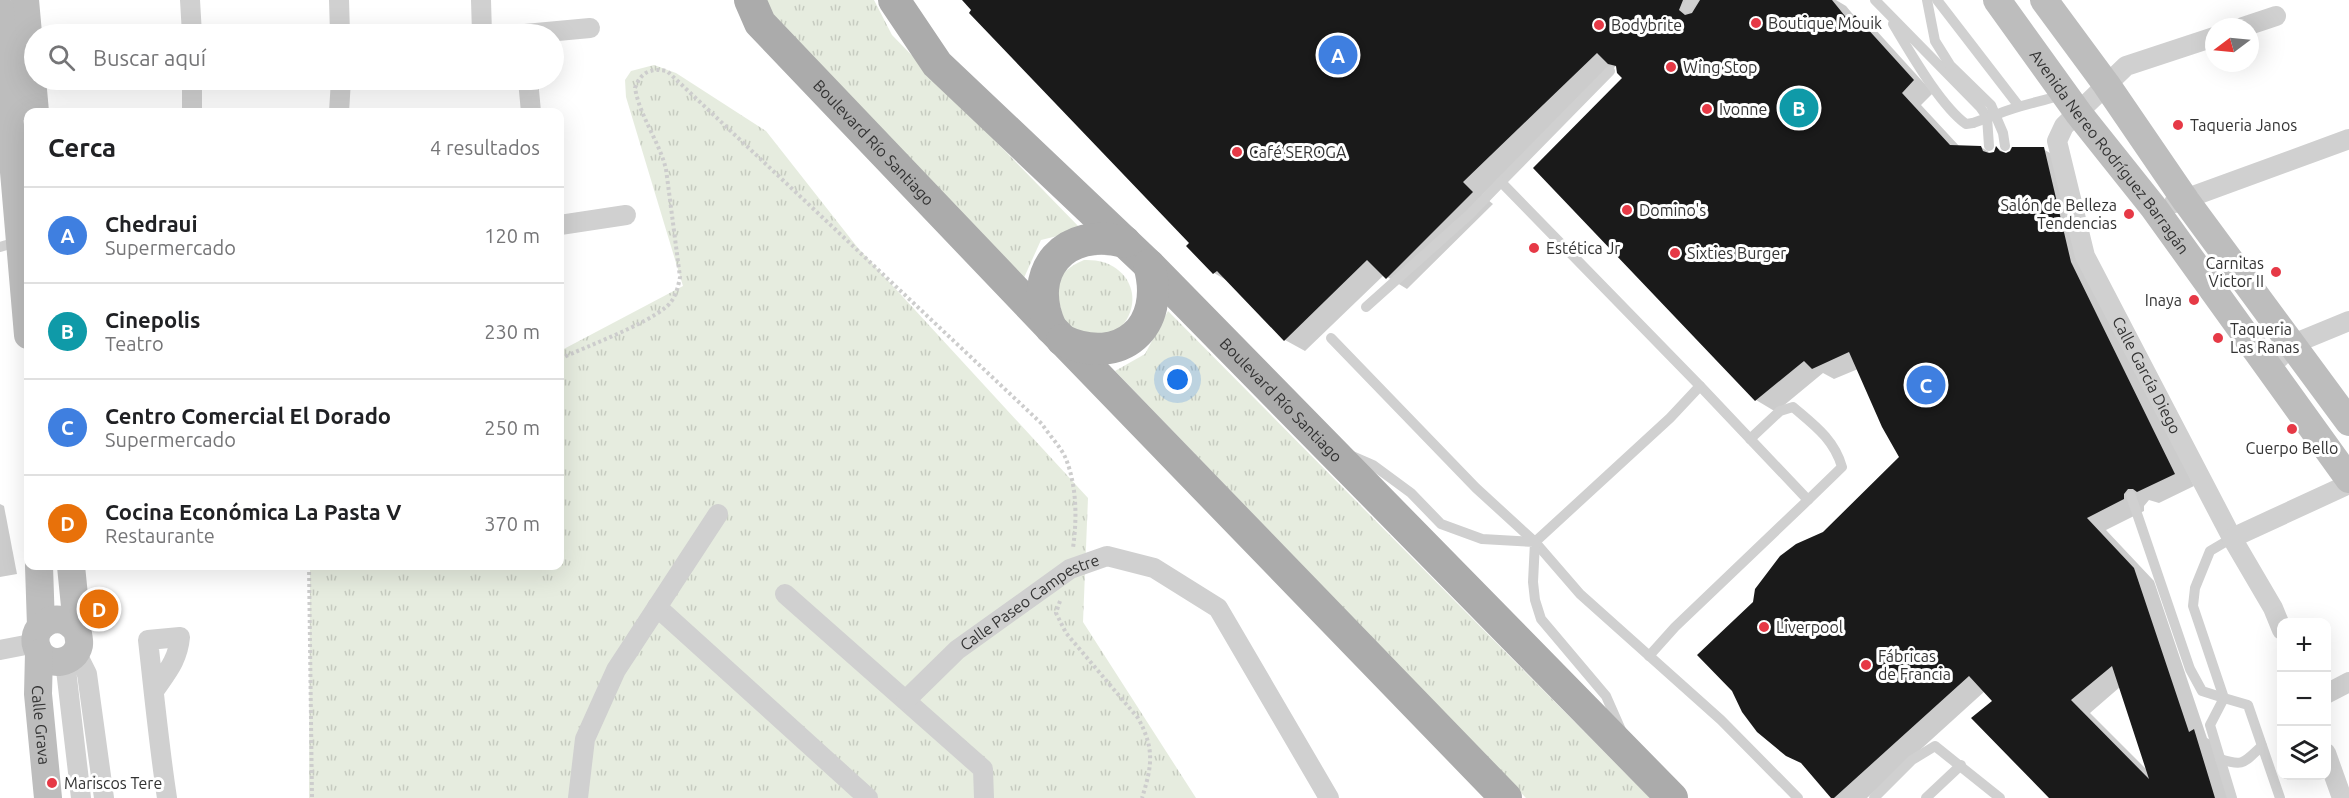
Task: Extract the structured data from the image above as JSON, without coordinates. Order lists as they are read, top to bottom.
{
  "streets": {
    "main road": ["Boulevard Río Santiago"],
    "street": [
      "Avenida Nereo Rodríguez Barragán",
      "Calle García Diego",
      "Calle Paseo Campestre",
      "Calle Grava"
    ]
  },
  "crossings": [
    ["Avenida Nereo Rodríguez Barragán", "Calle García Diego"]
  ],
  "places": [
    "Boutique Mouik",
    "Bodybrite",
    "Wing Stop",
    "Ivonne",
    "Taqueria Janos",
    "Café SEROGA",
    "Domino's",
    "Salón de Belleza Tendencias",
    "Estética Jr",
    "Sixties Burger",
    "Carnitas Victor II",
    "Inaya",
    "Taqueria Las Ranas",
    "Cuerpo Bello",
    "Liverpool",
    "Fábricas de Francia",
    "Mariscos Tere"
  ],
  "north": "left",
  "page": {
    "search": "Buscar aquí",
    "pins": [
      "A",
      "B",
      "C",
      "D"
    ],
    "heading": ["Cerca", "4 resultados"],
    "list": [
      {
        "mark": "A",
        "name": "Chedraui",
        "note": "Supermercado",
        "value": "120 m"
      },
      {
        "mark": "B",
        "name": "Cinepolis",
        "note": "Teatro",
        "value": "230 m"
      },
      {
        "mark": "C",
        "name": "Centro Comercial El Dorado",
        "note": "Supermercado",
        "value": "250 m"
      },
      {
        "mark": "D",
        "name": "Cocina Económica La Pasta V",
        "note": "Restaurante",
        "value": "370 m"
      }
    ],
    "map_buttons": ["+", "−"]
  }
}
